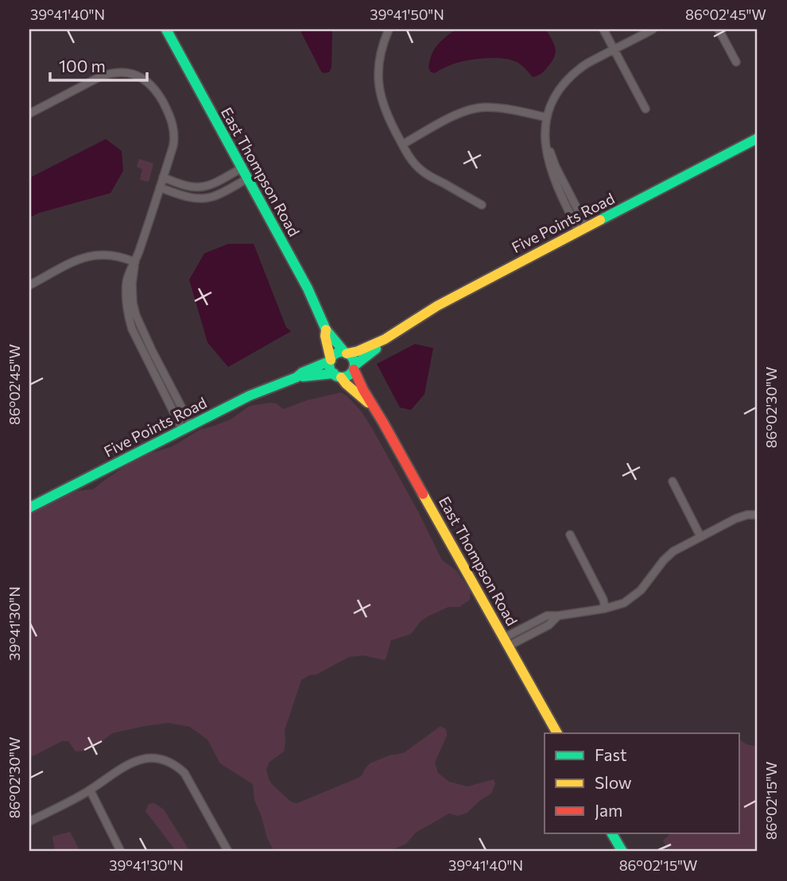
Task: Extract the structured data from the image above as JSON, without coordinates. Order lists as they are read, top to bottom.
{
  "streets": {
    "main road": ["East Thompson Road", "Five Points Road"]
  },
  "crossings": [
    ["East Thompson Road", "Five Points Road"]
  ],
  "legend": ["Fast", "Slow", "Jam"],
  "scale_bar": "100 m",
  "coordinates": [
    "39°41'40\"N",
    "39°41'50\"N",
    "86°02'45\"W",
    "86°02'30\"W",
    "39°41'30\"N",
    "86°02'15\"W"
  ]
}
